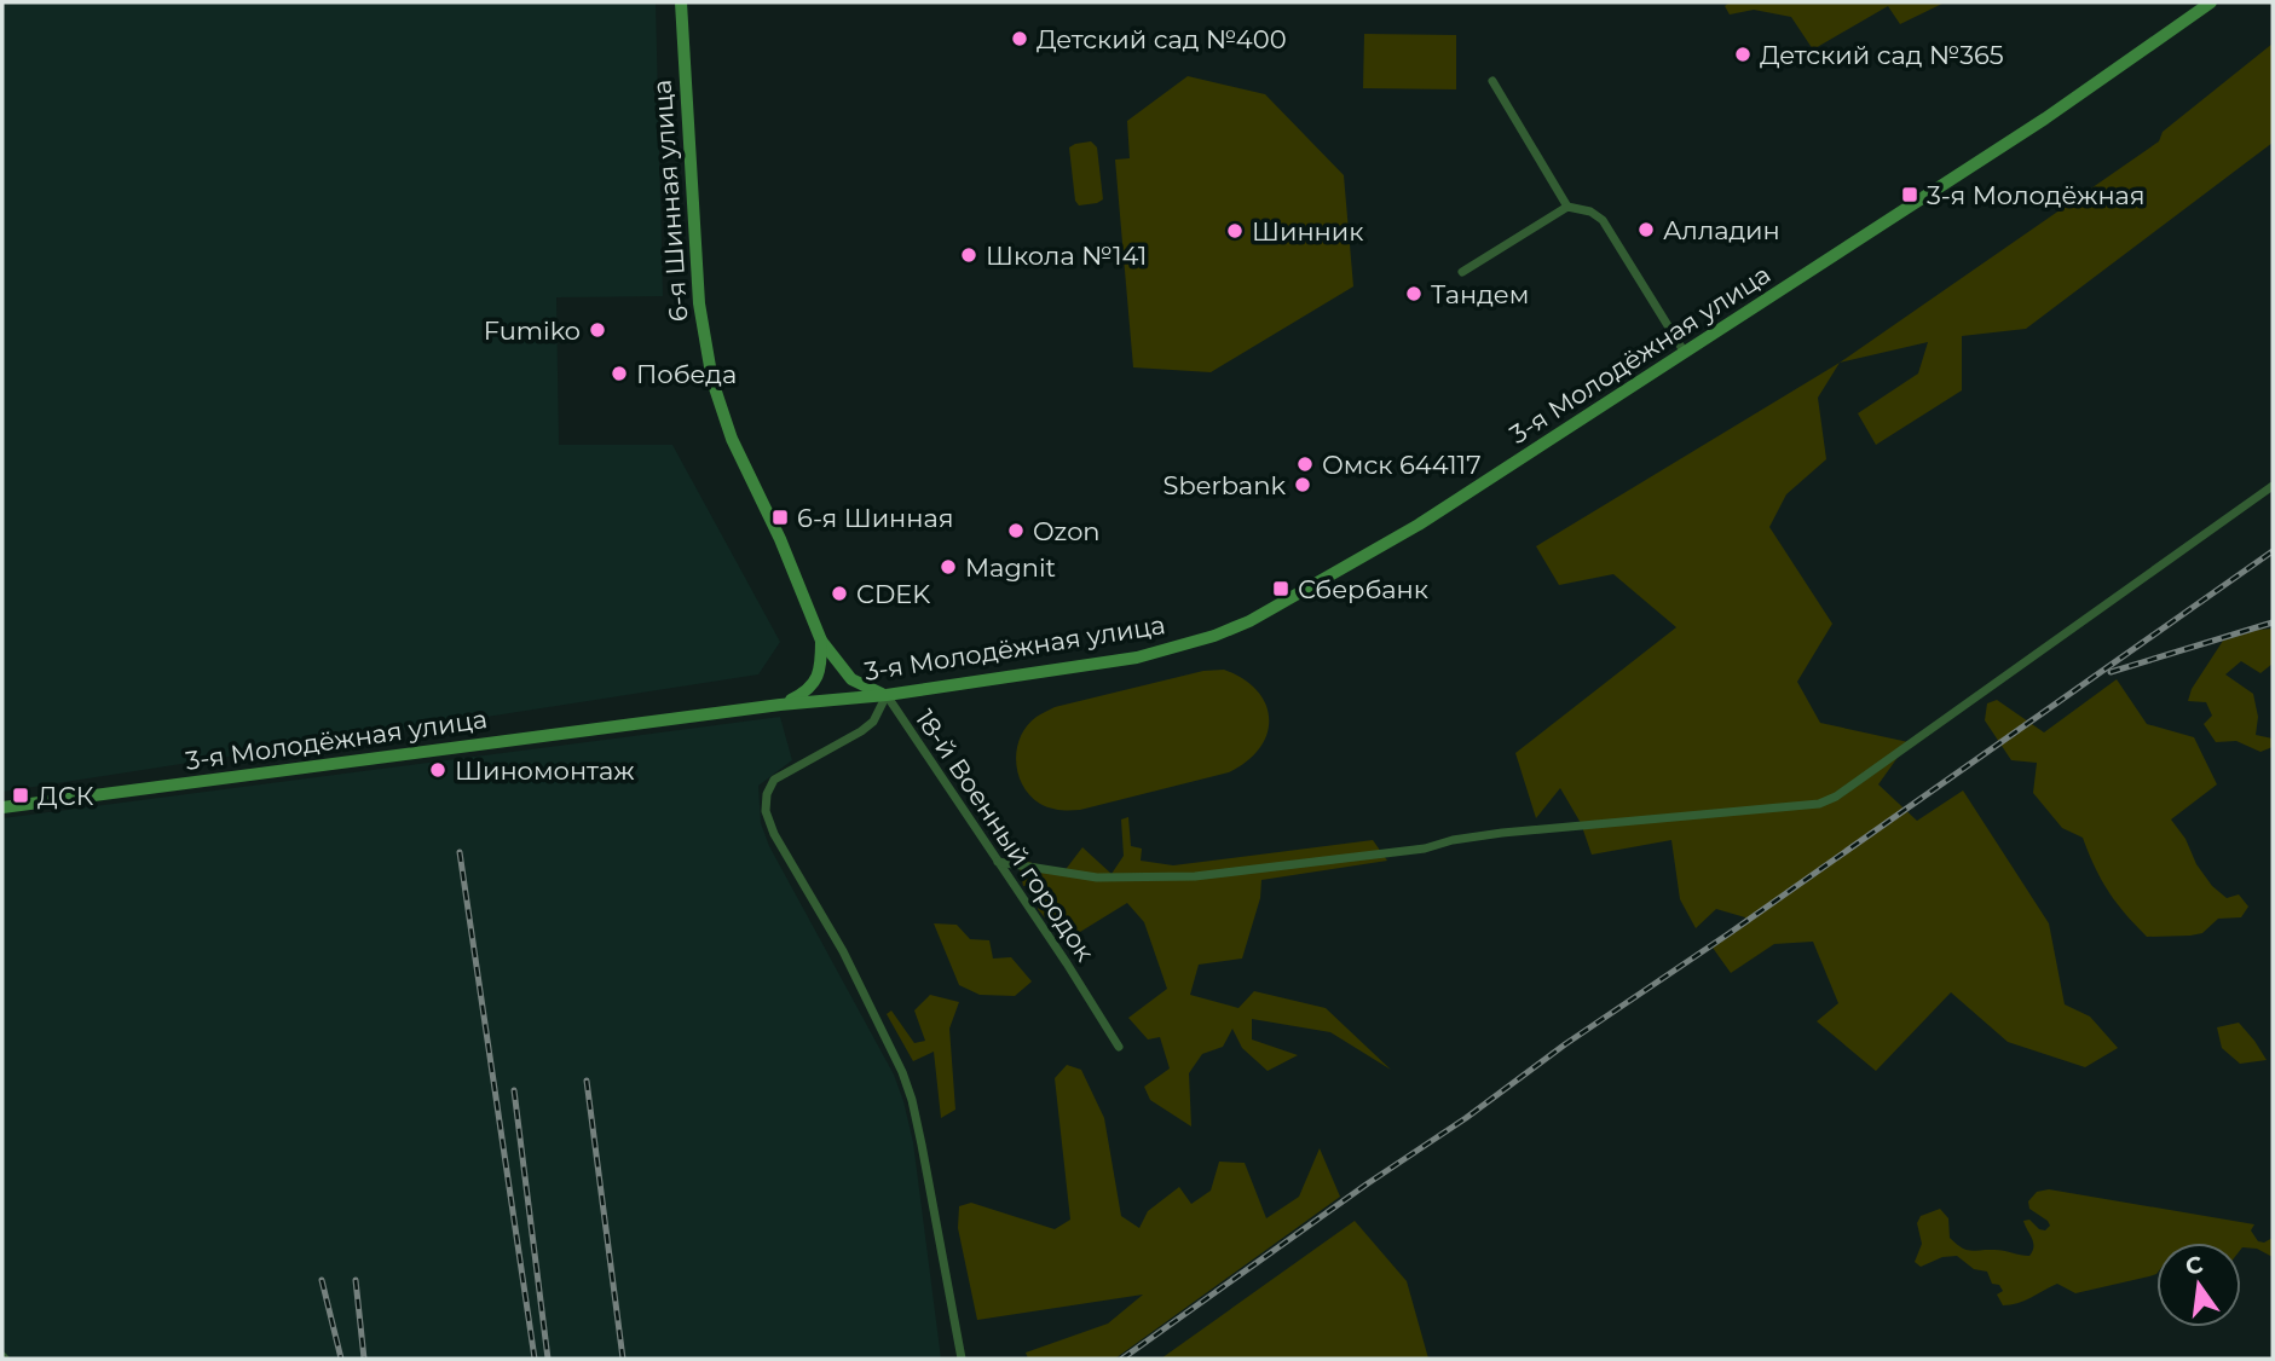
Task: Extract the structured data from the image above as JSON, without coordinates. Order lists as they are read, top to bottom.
{
  "streets": {
    "main road": ["6-я Шинная улица", "3-я Молодёжная улица"],
    "street": ["18-й Военный городок"]
  },
  "crossings": [
    ["6-я Шинная улица", "3-я Молодёжная улица"],
    ["6-я Шинная улица", "18-й Военный городок"],
    ["3-я Молодёжная улица", "18-й Военный городок"]
  ],
  "places": {
    "other": [
      "Детский сад №400",
      "Детский сад №365",
      "Алладин",
      "Шинник",
      "Школа №141",
      "Тандем",
      "Fumiko",
      "Победа",
      "Омск 644117",
      "Sberbank",
      "Ozon",
      "Magnit",
      "CDEK",
      "Шиномонтаж"
    ],
    "transit": [
      "3-я Молодёжная",
      "6-я Шинная",
      "Сбербанк",
      "ДСК"
    ]
  },
  "north": "top"
}
